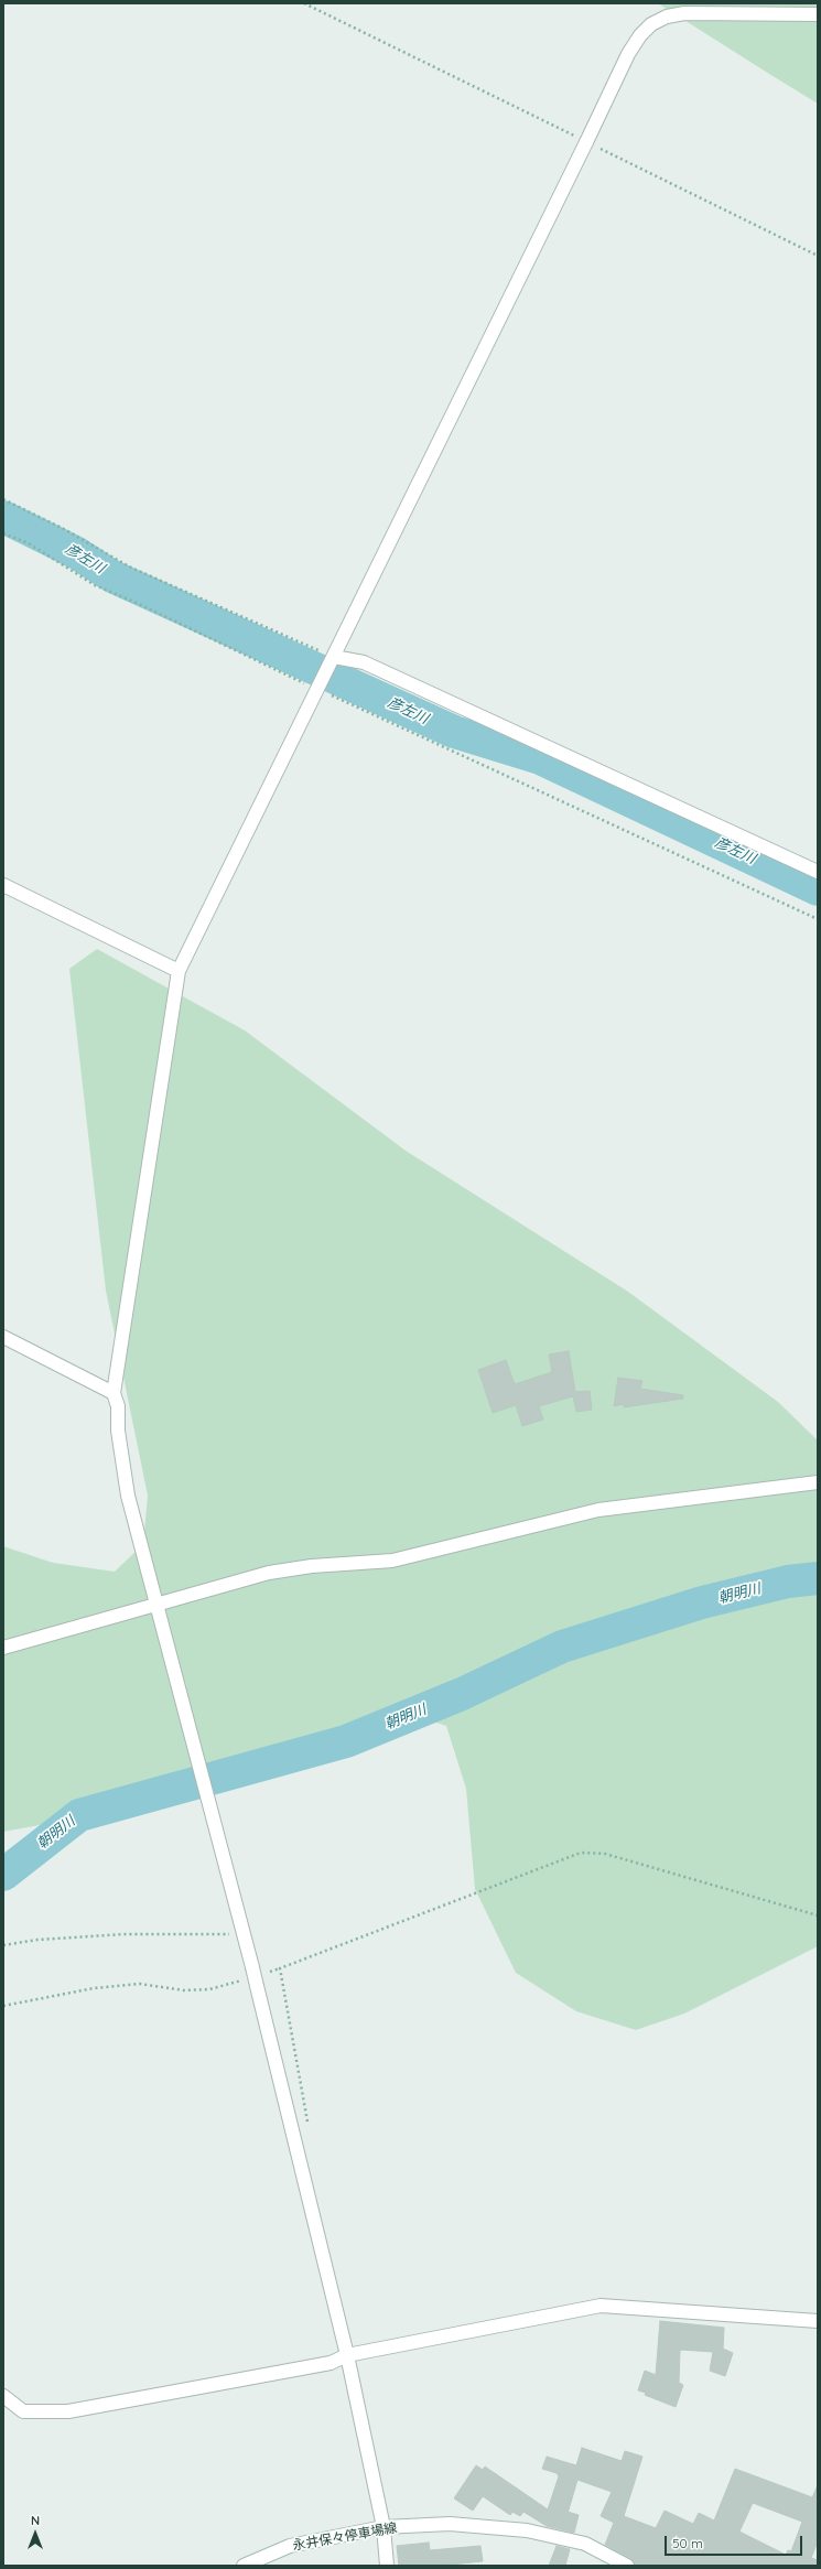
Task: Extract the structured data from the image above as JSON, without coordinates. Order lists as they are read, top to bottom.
{
  "streets": {
    "street": ["永井保々停車場線"]
  },
  "water": ["彦左川", "朝明川"],
  "scale_bar": "50 m",
  "north": "top"
}
